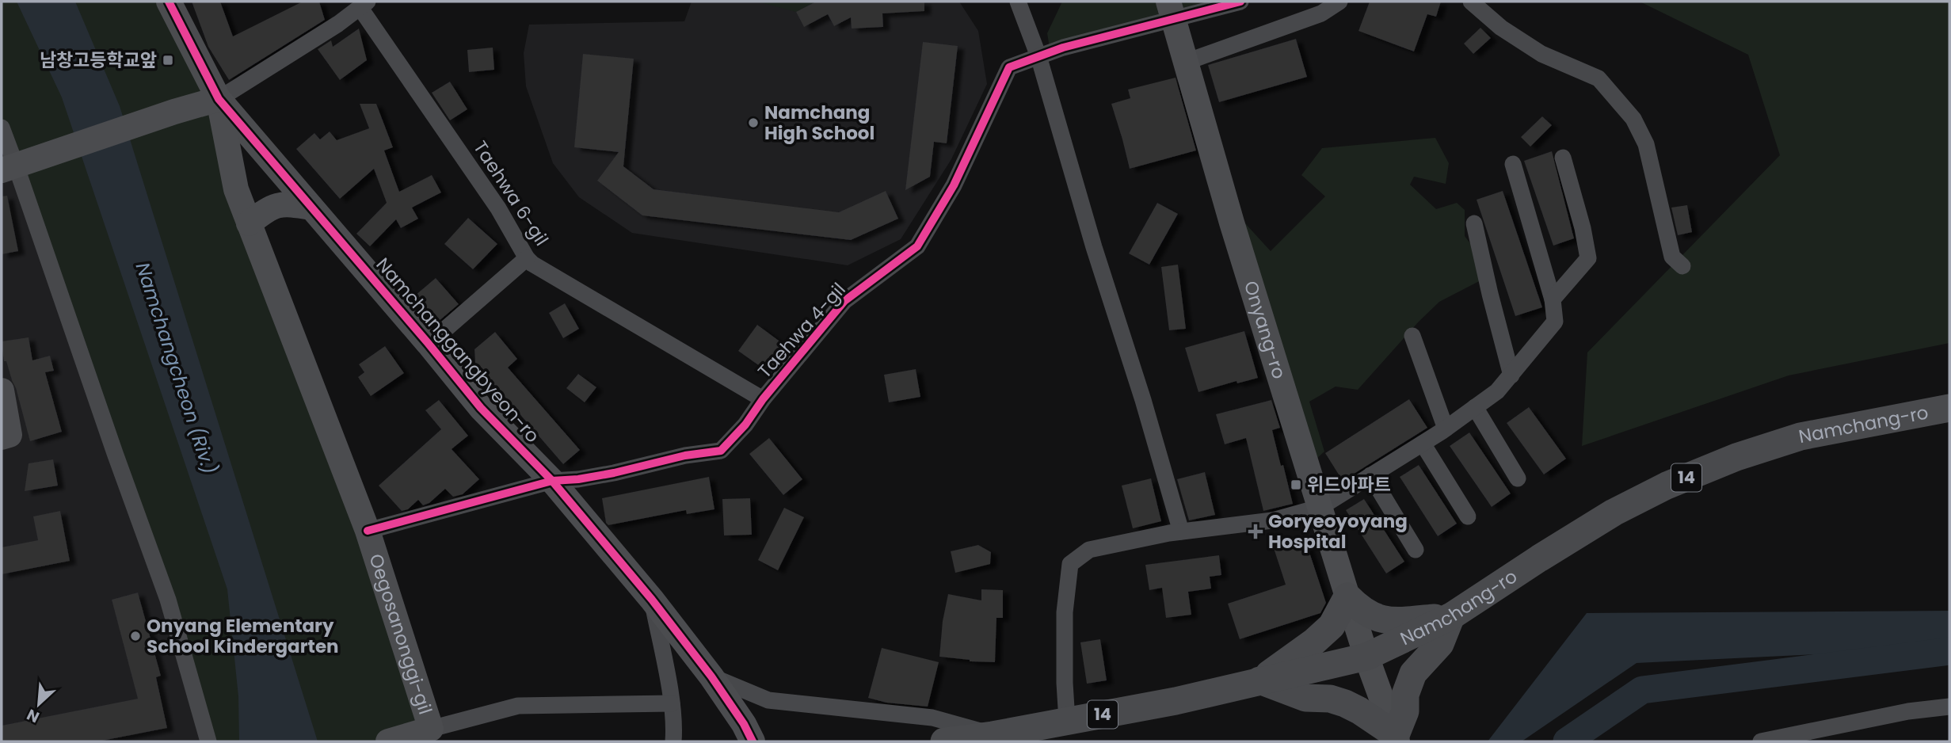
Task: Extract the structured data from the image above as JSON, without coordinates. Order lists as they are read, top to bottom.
{
  "streets": {
    "main road": ["Namchang-ro", "14"],
    "street": [
      "Taehwa 6-gil",
      "Onyang-ro",
      "Taehwa 4-gil",
      "Namchanggangbyeon-ro",
      "Oegosanonggi-gil"
    ]
  },
  "crossings": [
    ["Taehwa 6-gil", "Taehwa 4-gil"],
    ["Onyang-ro", "Taehwa 4-gil"],
    ["Onyang-ro", "Namchang-ro"],
    ["Taehwa 4-gil", "Namchanggangbyeon-ro"],
    ["Taehwa 4-gil", "Oegosanonggi-gil"],
    ["Namchanggangbyeon-ro", "Oegosanonggi-gil"]
  ],
  "water": ["Namchangcheon (Riv.)"],
  "places": {
    "transit": ["남창고등학교앞", "위드아파트"],
    "other": ["Namchang High School", "Onyang Elementary School Kindergarten"],
    "health": ["Goryeoyoyang Hospital"]
  },
  "north": "bottom left"
}
